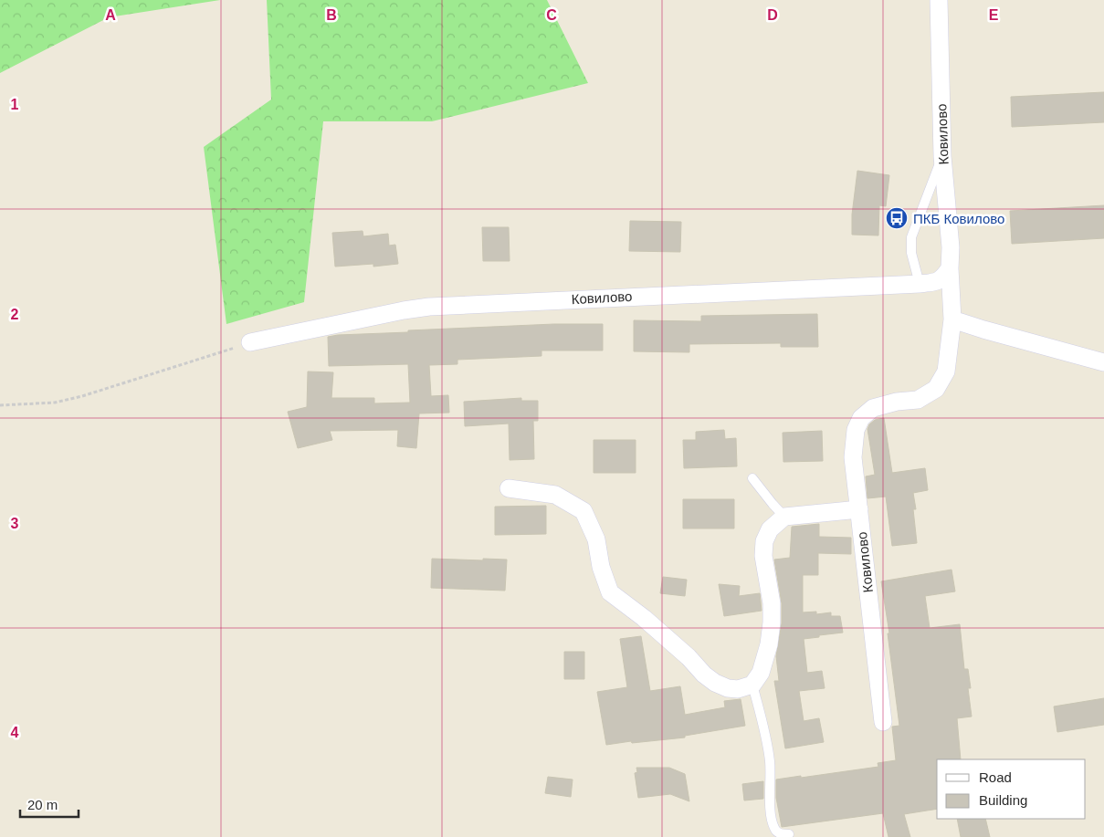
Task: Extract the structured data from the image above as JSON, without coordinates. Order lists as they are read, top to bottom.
{
  "streets": {
    "street": ["Ковилово"]
  },
  "places": {
    "bus stop": ["ПКБ Ковилово"]
  },
  "legend": ["Road", "Building"],
  "scale_bar": "20 m",
  "grid": {
    "columns": [
      "A",
      "B",
      "C",
      "D",
      "E"
    ],
    "rows": [
      "1",
      "2",
      "3",
      "4"
    ]
  }
}
